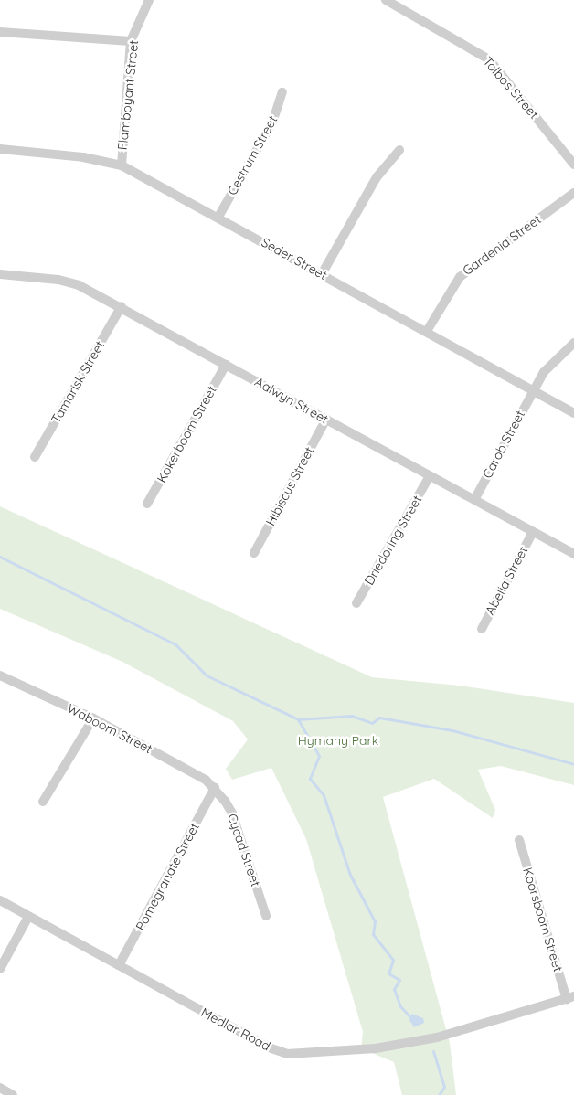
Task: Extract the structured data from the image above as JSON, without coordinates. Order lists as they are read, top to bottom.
{
  "streets": {
    "street": [
      "Tolbos Street",
      "Flamboyant Street",
      "Cestrum Street",
      "Gardenia Street",
      "Seder Street",
      "Tamarisk Street",
      "Aalwyn Street",
      "Kokerboom Street",
      "Carob Street",
      "Hibiscus Street",
      "Driedoring Street",
      "Abelia Street",
      "Waboom Street",
      "Cycad Street",
      "Pomegranate Street",
      "Koorsboom Street",
      "Medlar Road"
    ]
  },
  "crossings": [
    ["Flamboyant Street", "Seder Street"],
    ["Cestrum Street", "Seder Street"],
    ["Gardenia Street", "Seder Street"],
    ["Seder Street", "Carob Street"],
    ["Tamarisk Street", "Aalwyn Street"],
    ["Aalwyn Street", "Kokerboom Street"],
    ["Aalwyn Street", "Carob Street"],
    ["Aalwyn Street", "Hibiscus Street"],
    ["Aalwyn Street", "Driedoring Street"],
    ["Aalwyn Street", "Abelia Street"],
    ["Waboom Street", "Cycad Street"],
    ["Waboom Street", "Pomegranate Street"],
    ["Cycad Street", "Pomegranate Street"],
    ["Pomegranate Street", "Medlar Road"],
    ["Koorsboom Street", "Medlar Road"]
  ],
  "parks": ["Hymany Park"]
}
